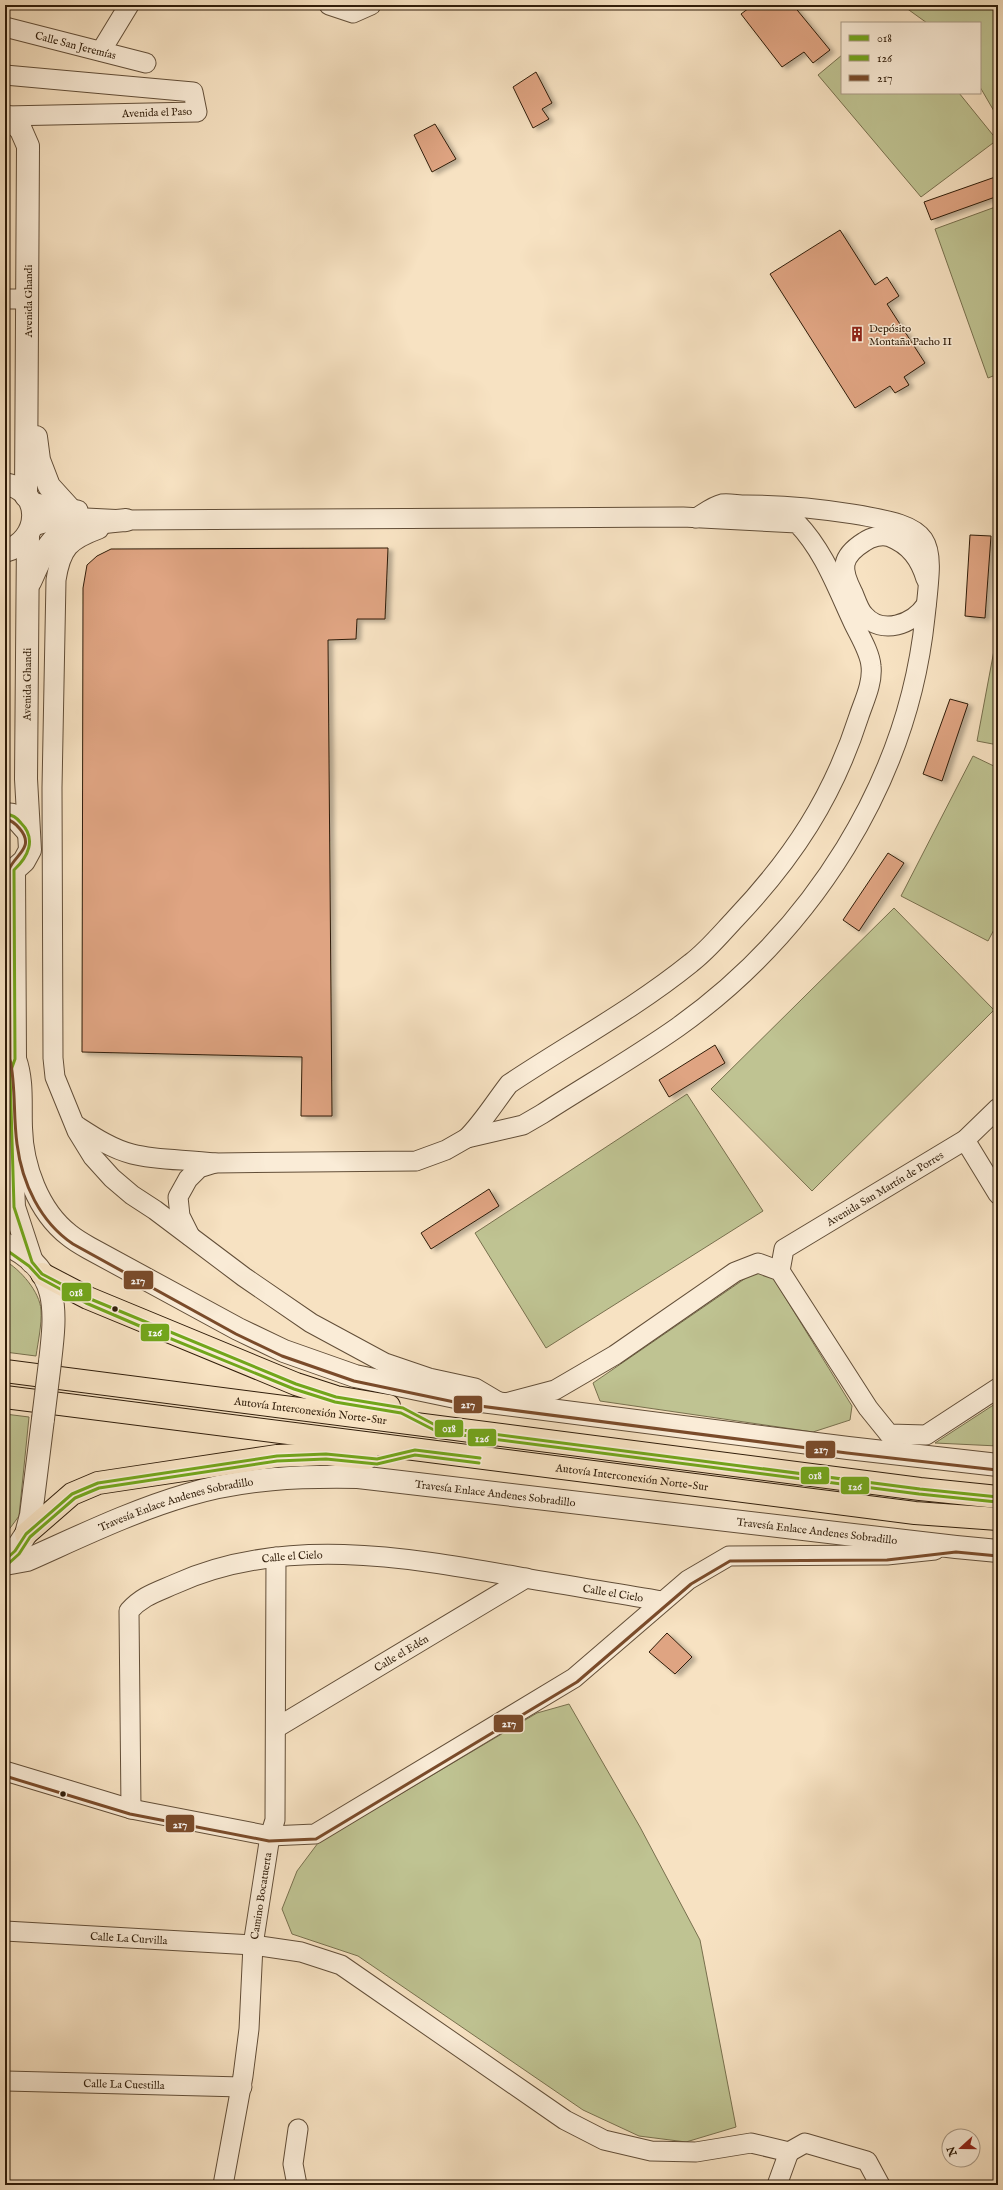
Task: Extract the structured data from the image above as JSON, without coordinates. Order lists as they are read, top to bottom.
{
  "streets": {
    "highway": ["Autovía Interconexión Norte-Sur"],
    "street": [
      "Calle San Jeremías",
      "Avenida el Paso",
      "Avenida Ghandi",
      "Avenida San Martín de Porres",
      "Travesía Enlace Andenes Sobradillo",
      "Calle el Cielo",
      "Calle el Edén",
      "Camino Bocatuerta",
      "Calle La Curvilla",
      "Calle La Cuestilla"
    ]
  },
  "crossings": [
    ["Avenida el Paso", "Avenida Ghandi"],
    ["Calle el Cielo", "Calle el Edén"],
    ["Calle el Cielo", "Camino Bocatuerta"],
    ["Calle el Edén", "Camino Bocatuerta"],
    ["Camino Bocatuerta", "Calle La Curvilla"],
    ["Camino Bocatuerta", "Calle La Cuestilla"]
  ],
  "places": {
    "building": ["Depósito Montaña Pacho II"]
  },
  "lines": ["transit line 018", "transit line 217", "transit line 126"],
  "legend": ["018", "126", "217"],
  "north": "left"
}
